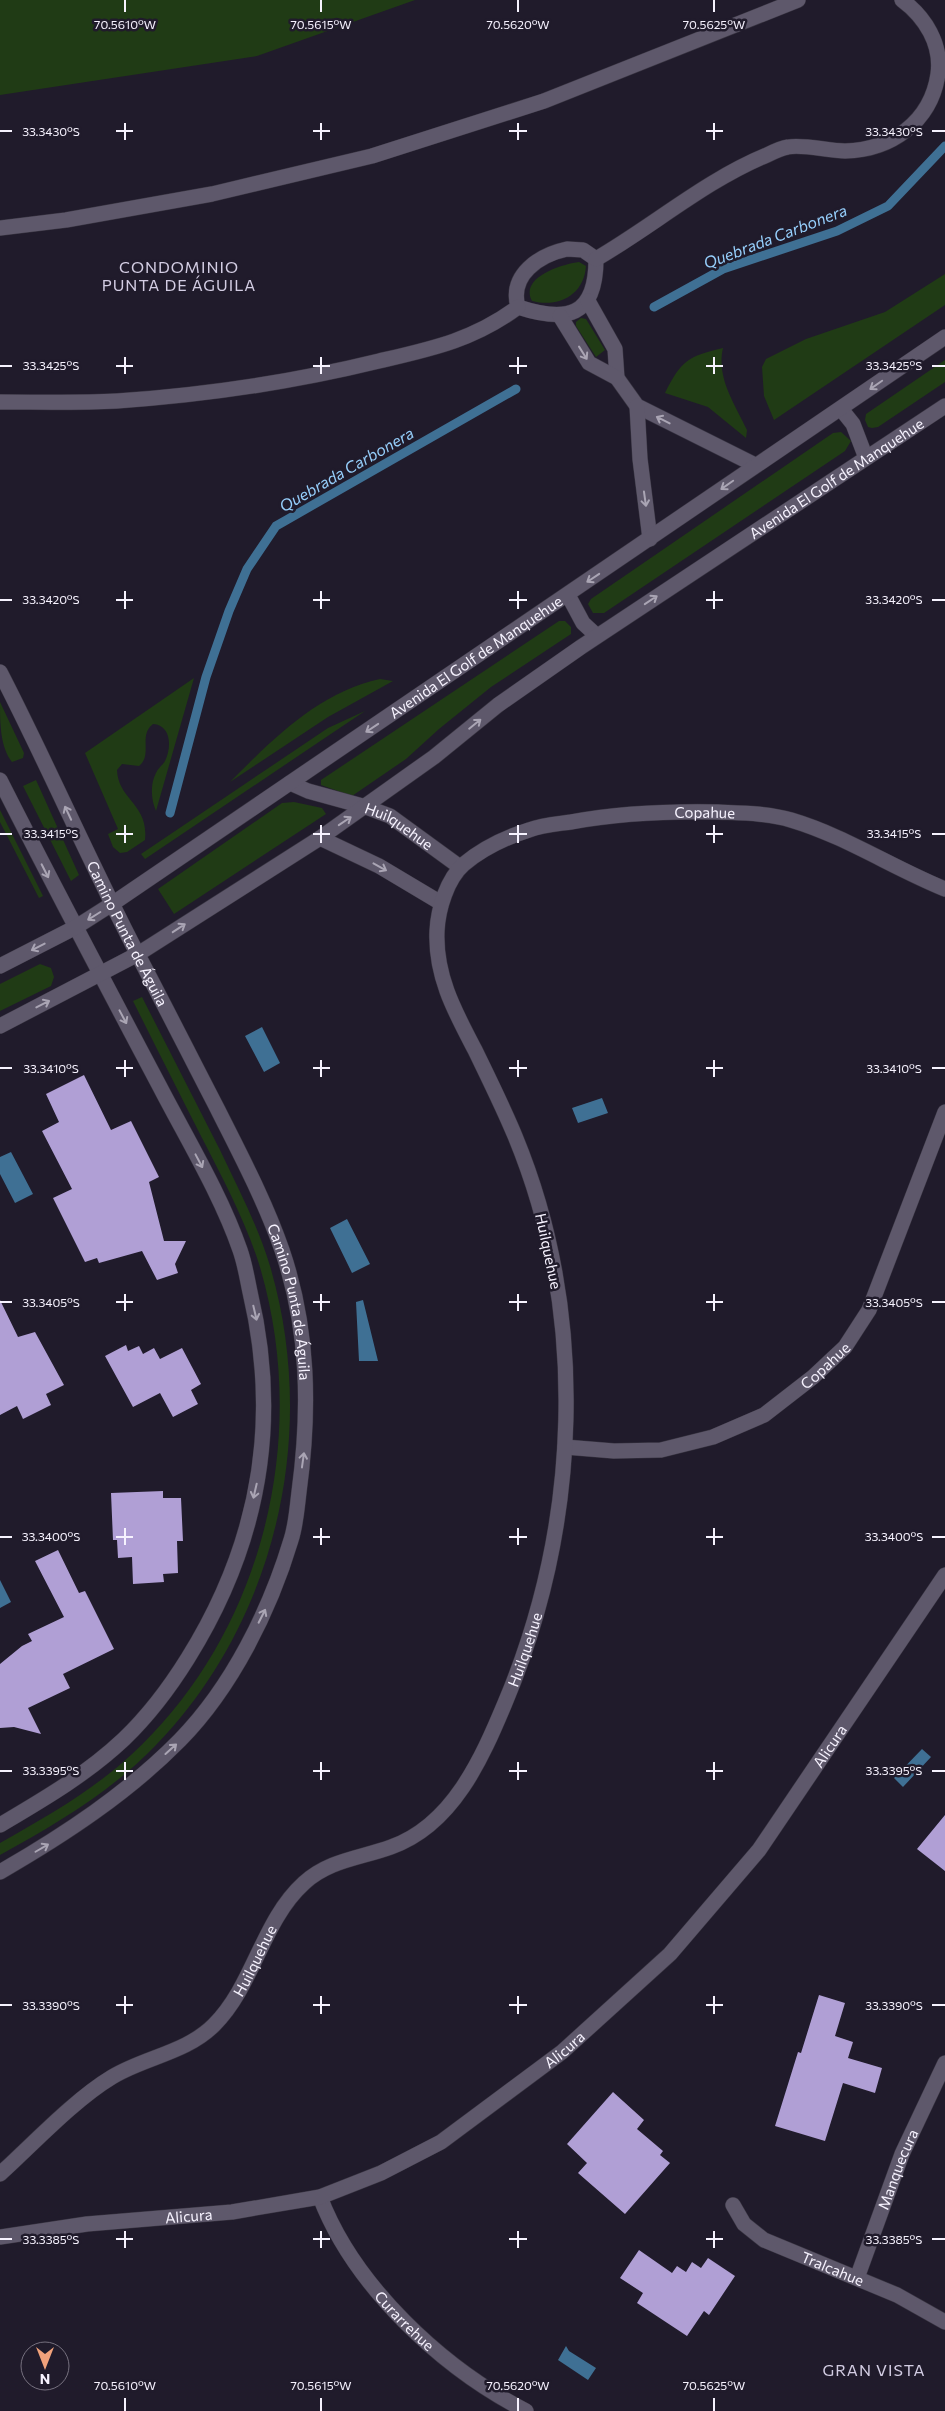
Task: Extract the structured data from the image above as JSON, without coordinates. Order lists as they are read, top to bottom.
{
  "streets": {
    "street": [
      "Avenida El Golf de Manquehue",
      "Copahue",
      "Huilquehue",
      "Camino Punta de Águila",
      "Alicura",
      "Manquecura",
      "Tralcahue",
      "Curarrehue"
    ]
  },
  "crossings": [
    ["Avenida El Golf de Manquehue", "Huilquehue"],
    ["Avenida El Golf de Manquehue", "Camino Punta de Águila"],
    ["Copahue", "Huilquehue"],
    ["Alicura", "Curarrehue"],
    ["Manquecura", "Tralcahue"]
  ],
  "one_way": ["Camino Punta de Águila"],
  "districts": ["CONDOMINIO PUNTA DE ÁGUILA", "GRAN VISTA"],
  "water": ["Quebrada Carbonera"],
  "north": "bottom",
  "coordinates": [
    "70.5610°W",
    "70.5615°W",
    "70.5620°W",
    "70.5625°W",
    "33.3430°S",
    "33.3425°S",
    "33.3420°S",
    "33.3415°S",
    "33.3410°S",
    "33.3405°S",
    "33.3400°S",
    "33.3395°S",
    "33.3390°S",
    "33.3385°S"
  ]
}
